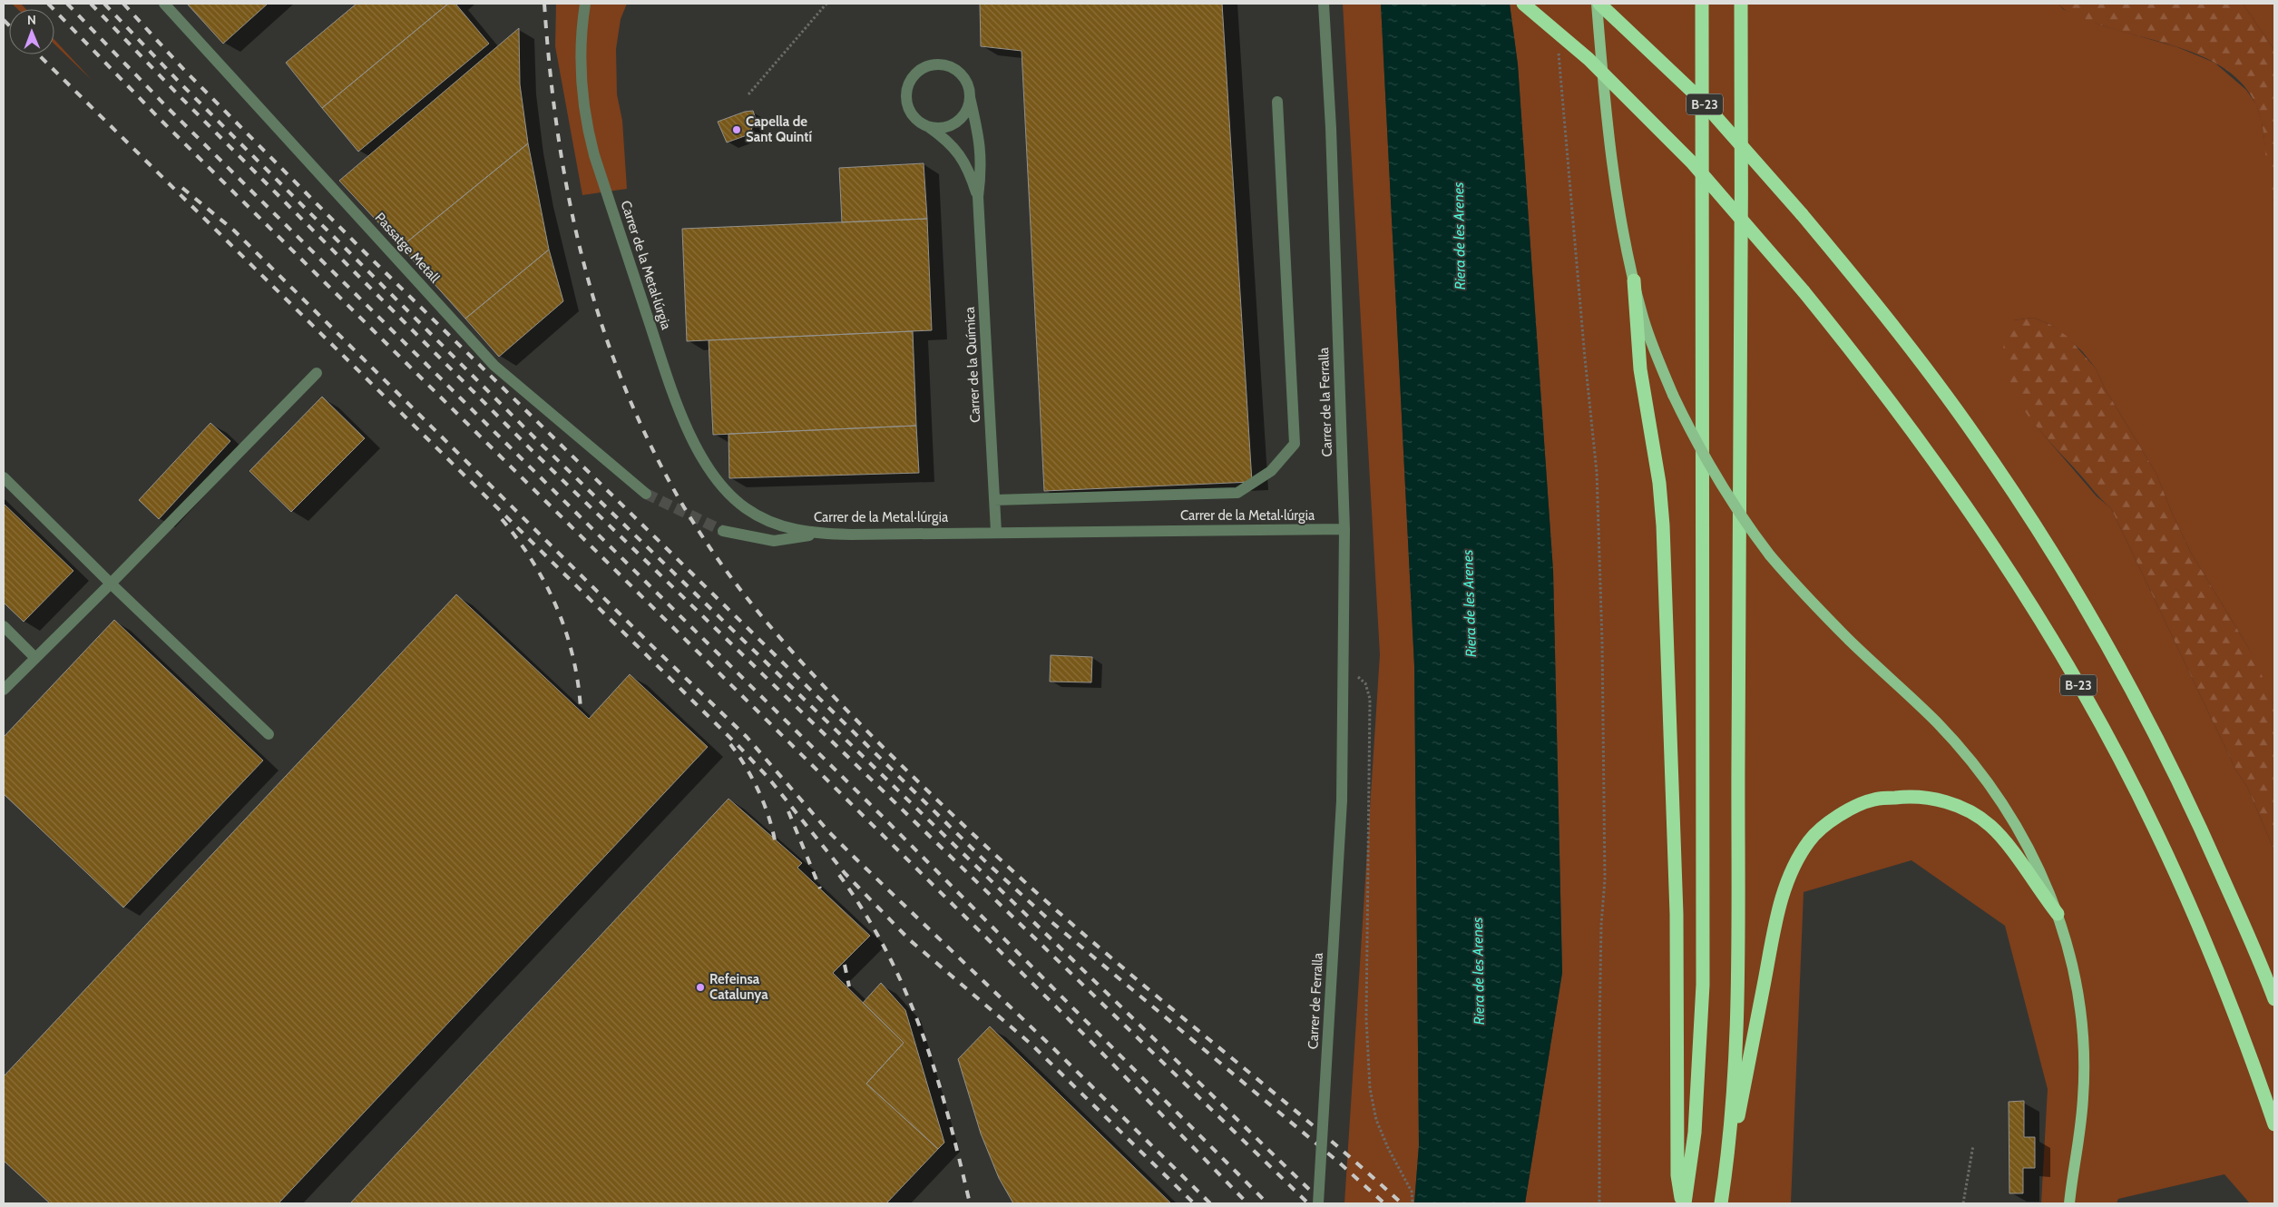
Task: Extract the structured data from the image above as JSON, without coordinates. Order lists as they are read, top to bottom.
{
  "streets": {
    "highway": ["B-23"],
    "street": [
      "Passatge Metall",
      "Carrer de la Metal·lúrgia",
      "Carrer de la Química",
      "Carrer de la Ferralla",
      "Carrer de Ferralla"
    ]
  },
  "crossings": [
    ["Carrer de la Metal·lúrgia", "Carrer de la Química"],
    ["Carrer de la Metal·lúrgia", "Carrer de la Ferralla"],
    ["Carrer de la Ferralla", "Carrer de Ferralla"]
  ],
  "water": ["Riera de les Arenes"],
  "places": ["Capella de Sant Quintí", "Refeinsa Catalunya"],
  "north": "top"
}
